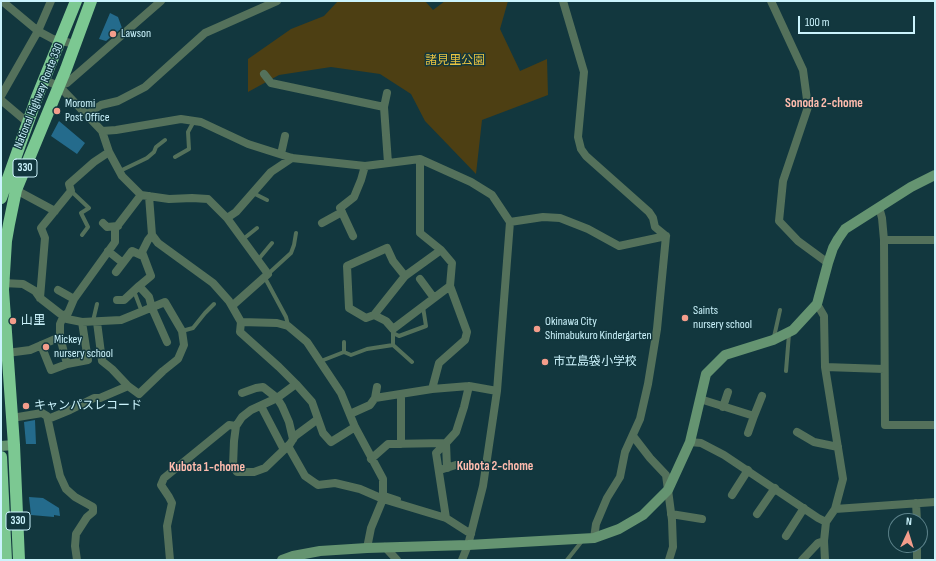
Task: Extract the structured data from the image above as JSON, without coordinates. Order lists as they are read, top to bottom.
{
  "streets": {
    "highway": ["National Highway Route 330", "330"]
  },
  "districts": ["Sonoda 2-chome", "Kubota 2-chome", "Kubota 1-chome"],
  "parks": ["諸見里公園"],
  "places": [
    "Lawson",
    "Moromi Post Office",
    "Saints nursery school",
    "山里",
    "Okinawa City Shimabukuro Kindergarten",
    "Mickey nursery school",
    "市立島袋小学校",
    "キャンパスレコード"
  ],
  "scale_bar": "100 m",
  "north": "top"
}
